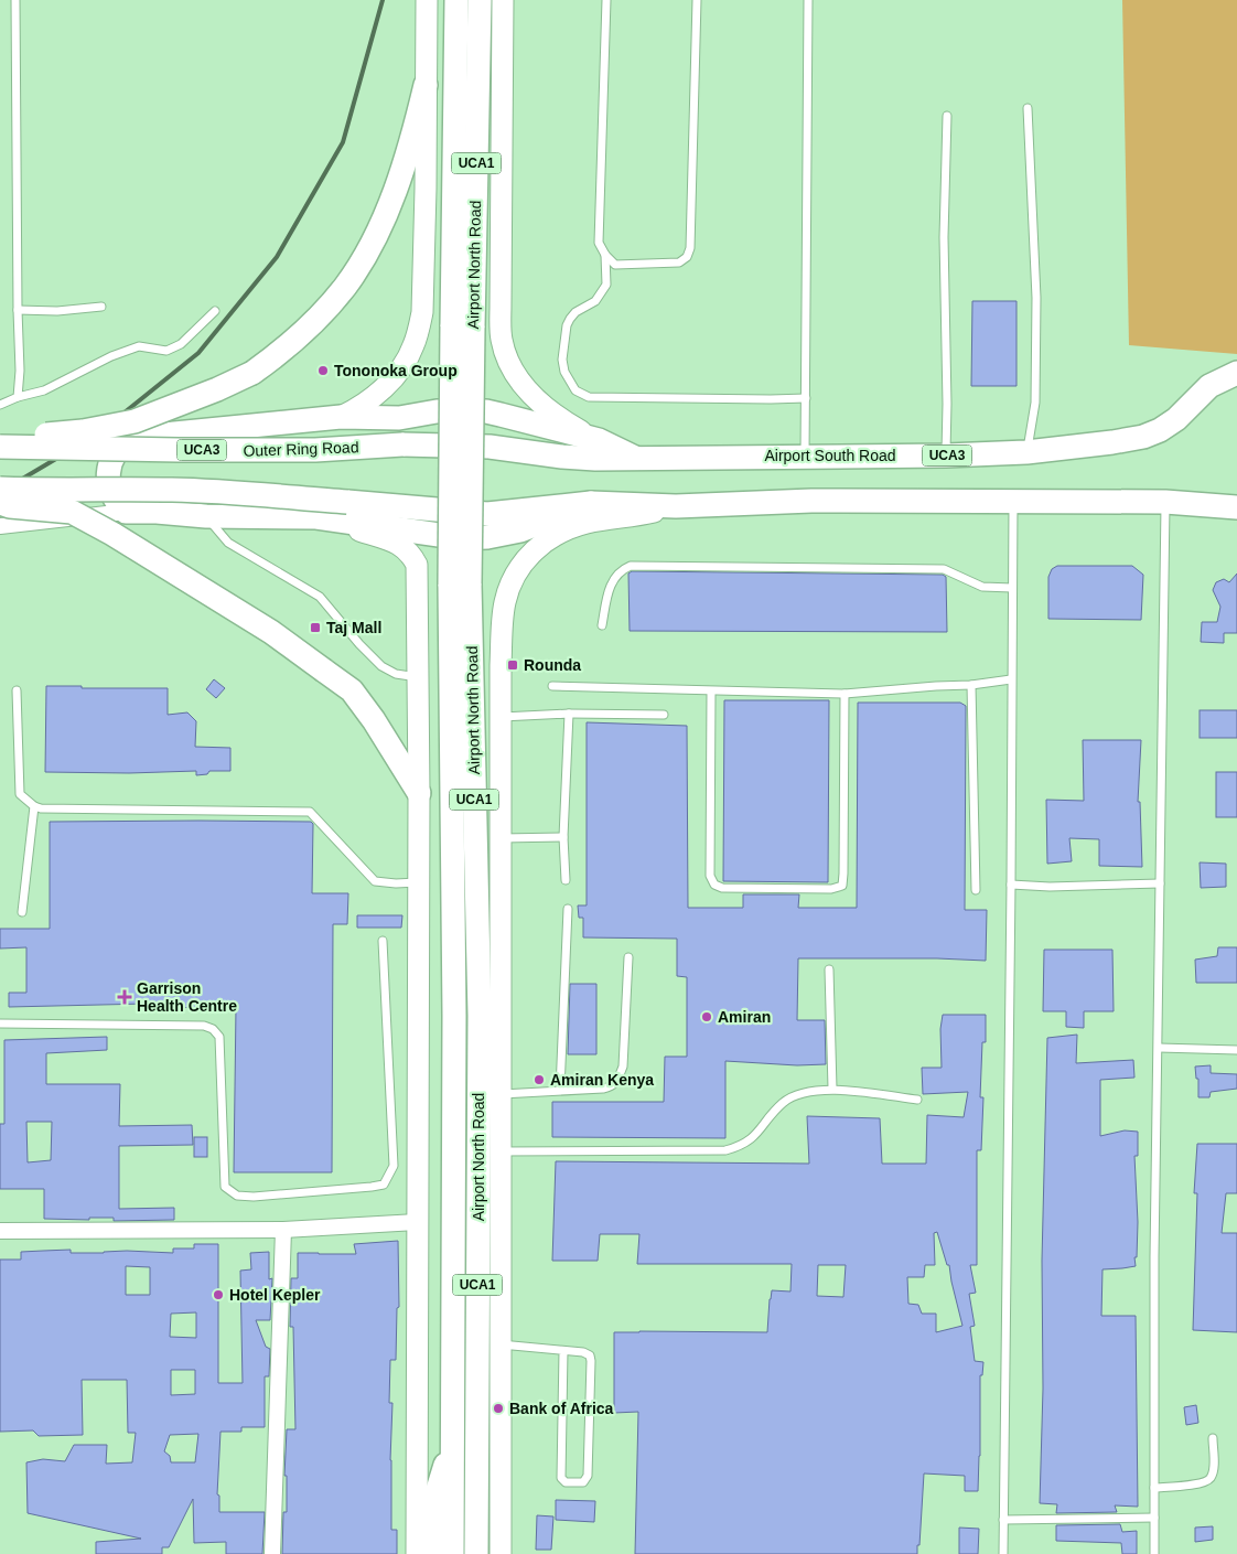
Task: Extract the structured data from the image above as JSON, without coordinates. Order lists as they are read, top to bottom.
{
  "streets": {
    "main road": [
      "UCA1",
      "Airport North Road",
      "Outer Ring Road",
      "UCA3",
      "Airport South Road"
    ]
  },
  "crossings": [
    ["Outer Ring Road", "Airport South Road"]
  ],
  "places": {
    "other": [
      "Tononoka Group",
      "Amiran",
      "Amiran Kenya",
      "Hotel Kepler",
      "Bank of Africa"
    ],
    "transit": ["Taj Mall", "Rounda"],
    "health": ["Garrison Health Centre"]
  }
}
